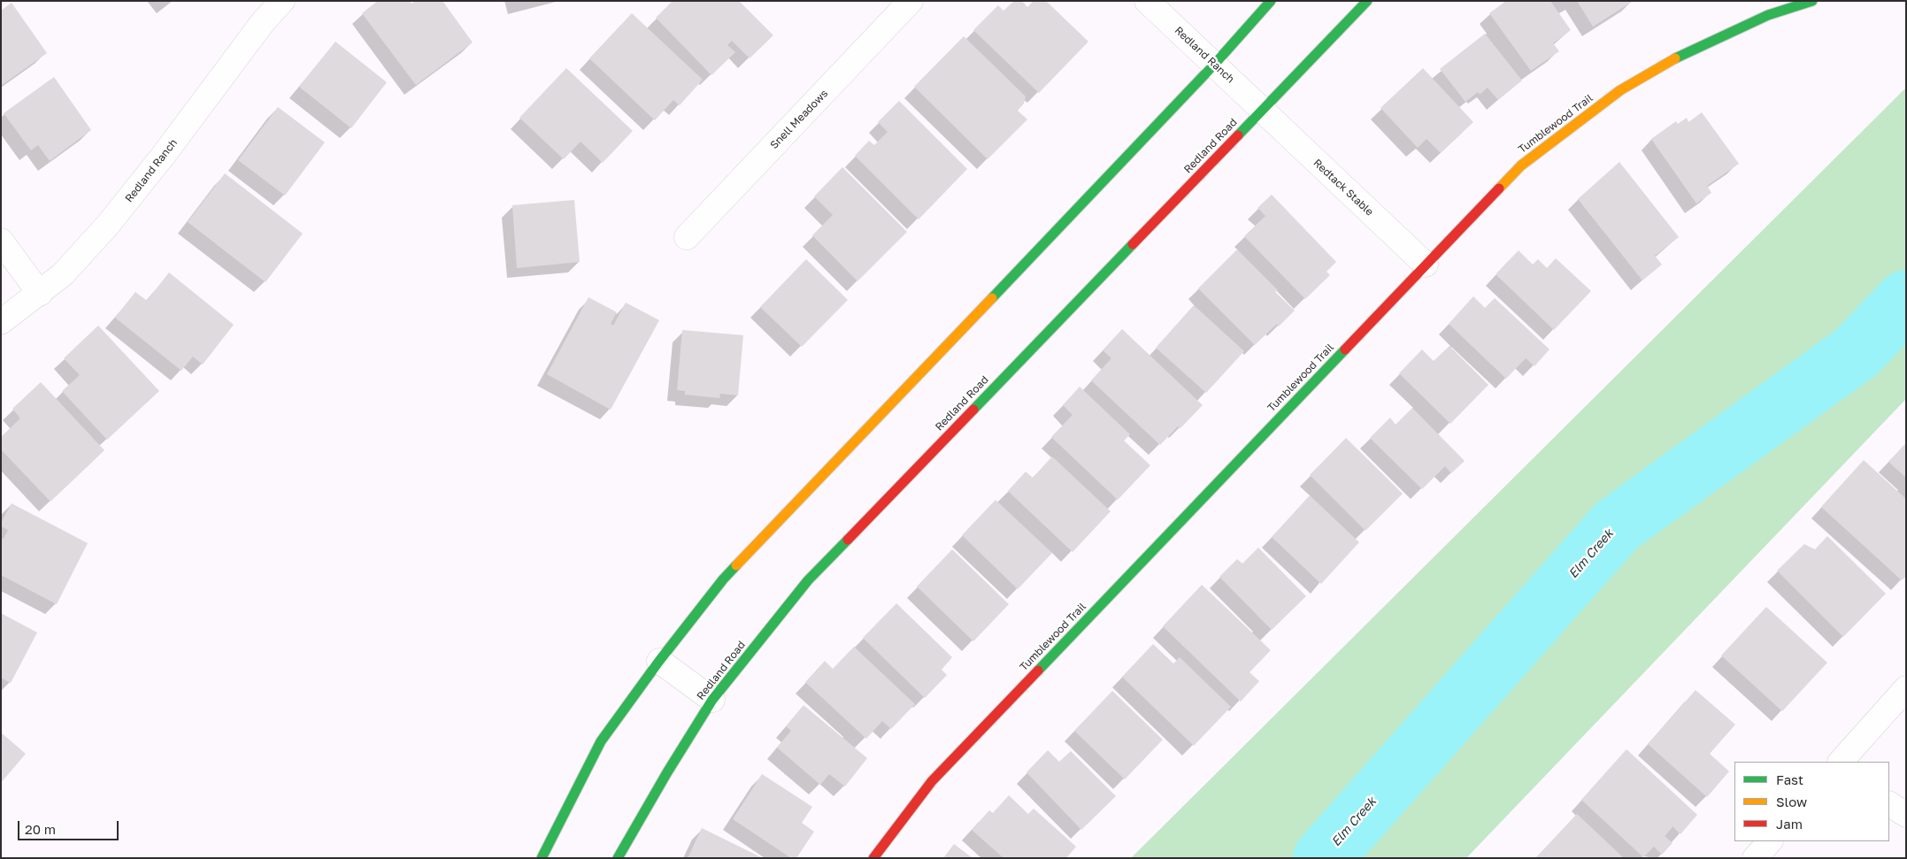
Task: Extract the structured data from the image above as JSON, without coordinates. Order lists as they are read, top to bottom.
{
  "streets": {
    "main road": ["Tumblewood Trail", "Redland Road"],
    "street": ["Redland Ranch", "Snell Meadows", "Redtack Stable"]
  },
  "crossings": [
    ["Redland Ranch", "Redland Road"],
    ["Redland Ranch", "Redtack Stable"],
    ["Tumblewood Trail", "Redtack Stable"],
    ["Redland Road", "Redtack Stable"]
  ],
  "water": ["Elm Creek"],
  "legend": ["Fast", "Slow", "Jam"],
  "scale_bar": "20 m"
}
